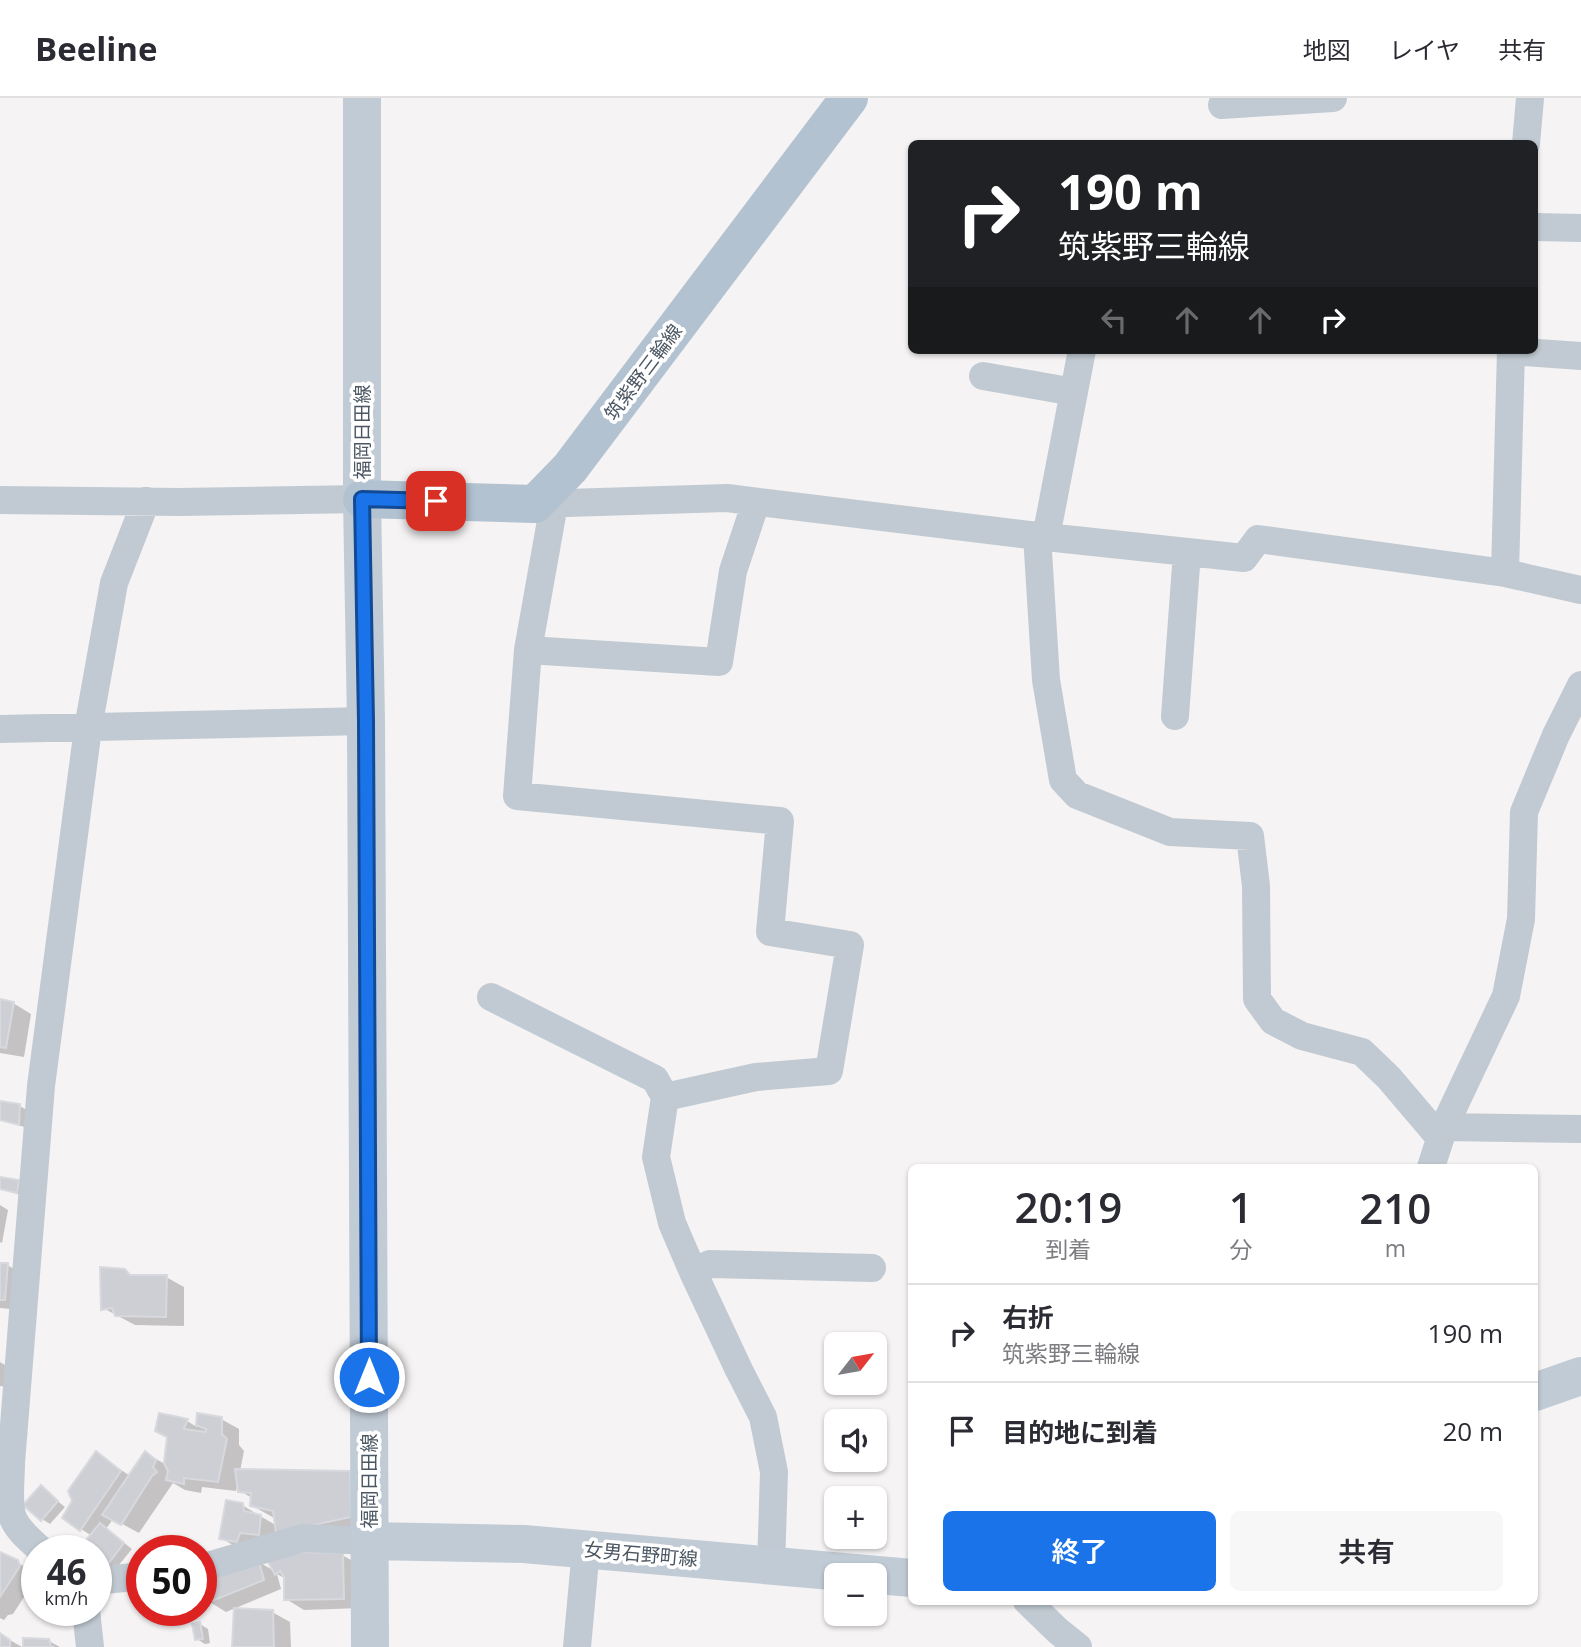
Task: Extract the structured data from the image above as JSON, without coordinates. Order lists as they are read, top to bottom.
{
  "streets": {
    "main road": ["筑紫野三輪線", "福岡日田線", "女男石野町線"]
  },
  "crossings": [
    ["福岡日田線", "女男石野町線"]
  ],
  "north": "top right",
  "page": {
    "header": "Beeline",
    "nav": ["地図", "レイヤ", "共有"],
    "turn": ["190 m", "筑紫野三輪線"],
    "eta": [
      "20:19",
      "到着",
      "1",
      "分",
      "210",
      "m"
    ],
    "list": [
      {
        "name": "右折",
        "note": "筑紫野三輪線",
        "value": "190 m"
      },
      {
        "name": "目的地に到着",
        "value": "20 m"
      }
    ],
    "map_buttons": ["+", "−"],
    "buttons": ["終了", "共有"],
    "speed": "46 km/h",
    "limit": "50"
  }
}
